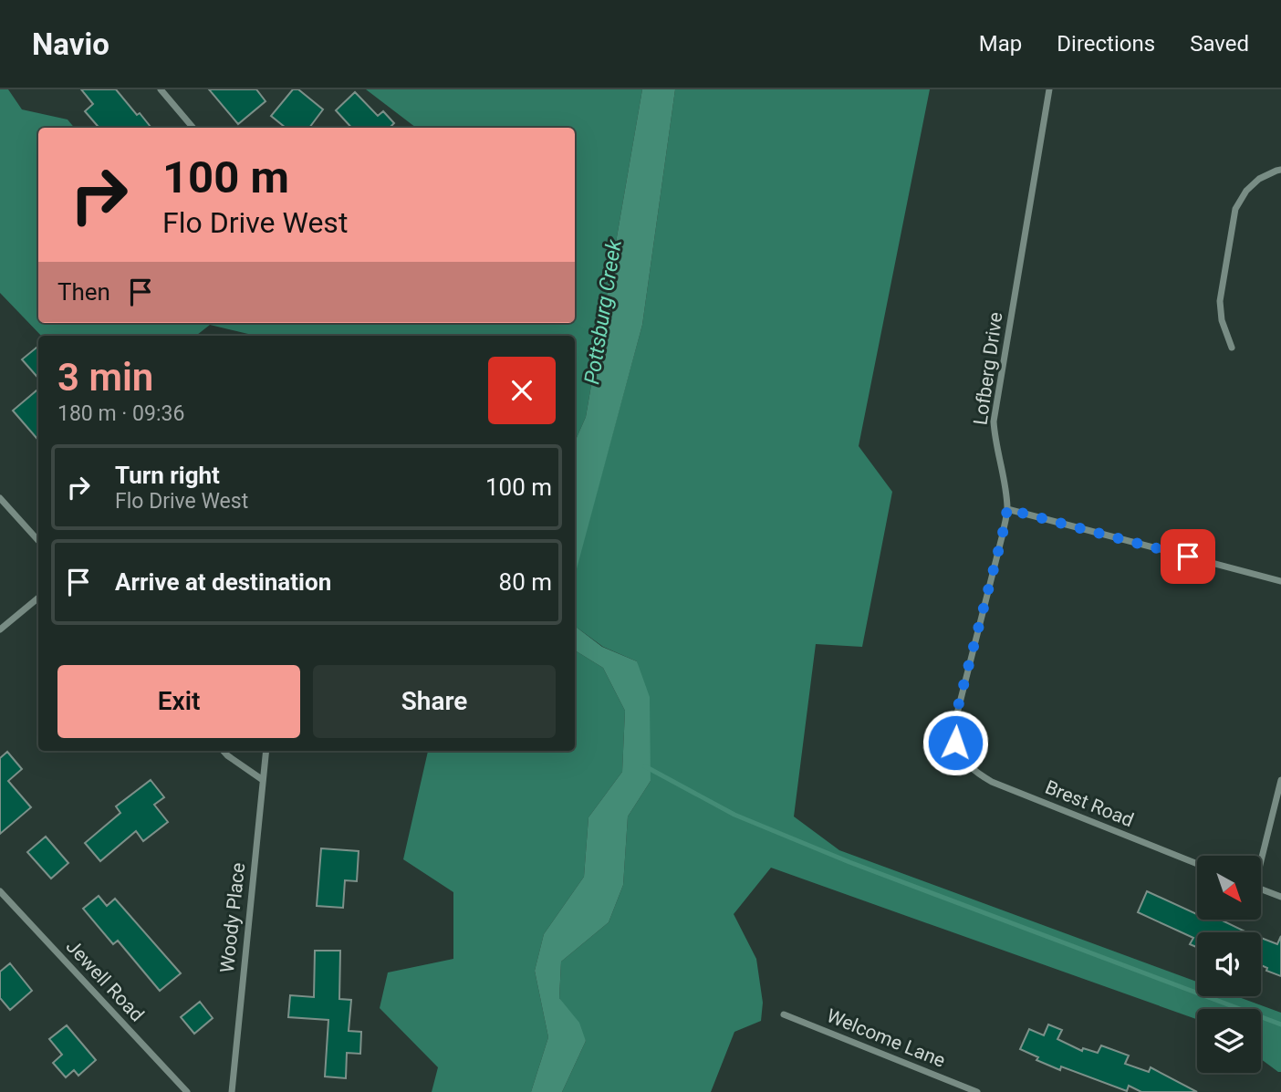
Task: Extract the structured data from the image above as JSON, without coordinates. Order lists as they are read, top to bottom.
{
  "streets": {
    "street": [
      "Lofberg Drive",
      "Brest Road",
      "Woody Place",
      "Jewell Road",
      "Welcome Lane"
    ]
  },
  "crossings": [
    ["Lofberg Drive", "Brest Road"]
  ],
  "water": ["Pottsburg Creek"],
  "north": "bottom right",
  "page": {
    "header": "Navio",
    "nav": ["Map", "Directions", "Saved"],
    "turn": ["100 m", "Flo Drive West"],
    "then": "Then",
    "heading": ["3 min", "180 m · 09:36"],
    "list": [
      {
        "name": "Turn right",
        "note": "Flo Drive West",
        "value": "100 m"
      },
      {
        "name": "Arrive at destination",
        "value": "80 m"
      }
    ],
    "buttons": ["Exit", "Share"]
  }
}
